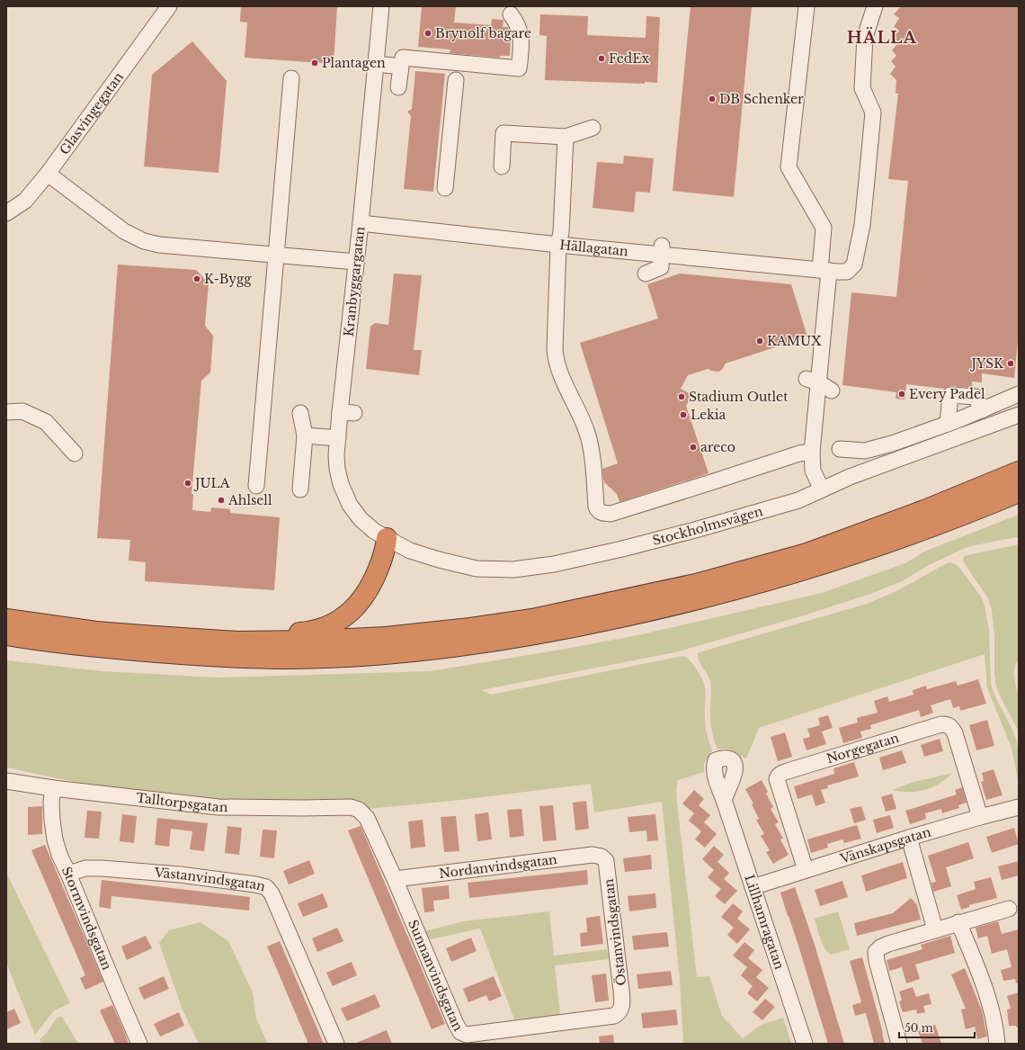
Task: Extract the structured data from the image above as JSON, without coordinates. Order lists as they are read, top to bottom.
{
  "streets": {
    "street": [
      "Glasvingegatan",
      "Hällagatan",
      "Kranbyggargatan",
      "Stockholmsvägen",
      "Norgegatan",
      "Talltorpsgatan",
      "Vänskapsgatan",
      "Nordanvindsgatan",
      "Västanvindsgatan",
      "Stormvindsgatan",
      "Lillhamragatan",
      "Östanvindsgatan",
      "Sunnanvindsgatan"
    ]
  },
  "crossings": [
    ["Hällagatan", "Kranbyggargatan"],
    ["Kranbyggargatan", "Stockholmsvägen"],
    ["Norgegatan", "Vänskapsgatan"],
    ["Talltorpsgatan", "Stormvindsgatan"],
    ["Talltorpsgatan", "Sunnanvindsgatan"],
    ["Vänskapsgatan", "Lillhamragatan"],
    ["Nordanvindsgatan", "Östanvindsgatan"],
    ["Nordanvindsgatan", "Sunnanvindsgatan"],
    ["Västanvindsgatan", "Stormvindsgatan"],
    ["Östanvindsgatan", "Sunnanvindsgatan"]
  ],
  "districts": ["HÄLLA"],
  "places": [
    "Brynolf bagare",
    "FedEx",
    "Plantagen",
    "DB Schenker",
    "K-Bygg",
    "KAMUX",
    "JYSK",
    "Every Padel",
    "Stadium Outlet",
    "Lekia",
    "areco",
    "JULA",
    "Ahlsell"
  ],
  "scale_bar": "50 m"
}
